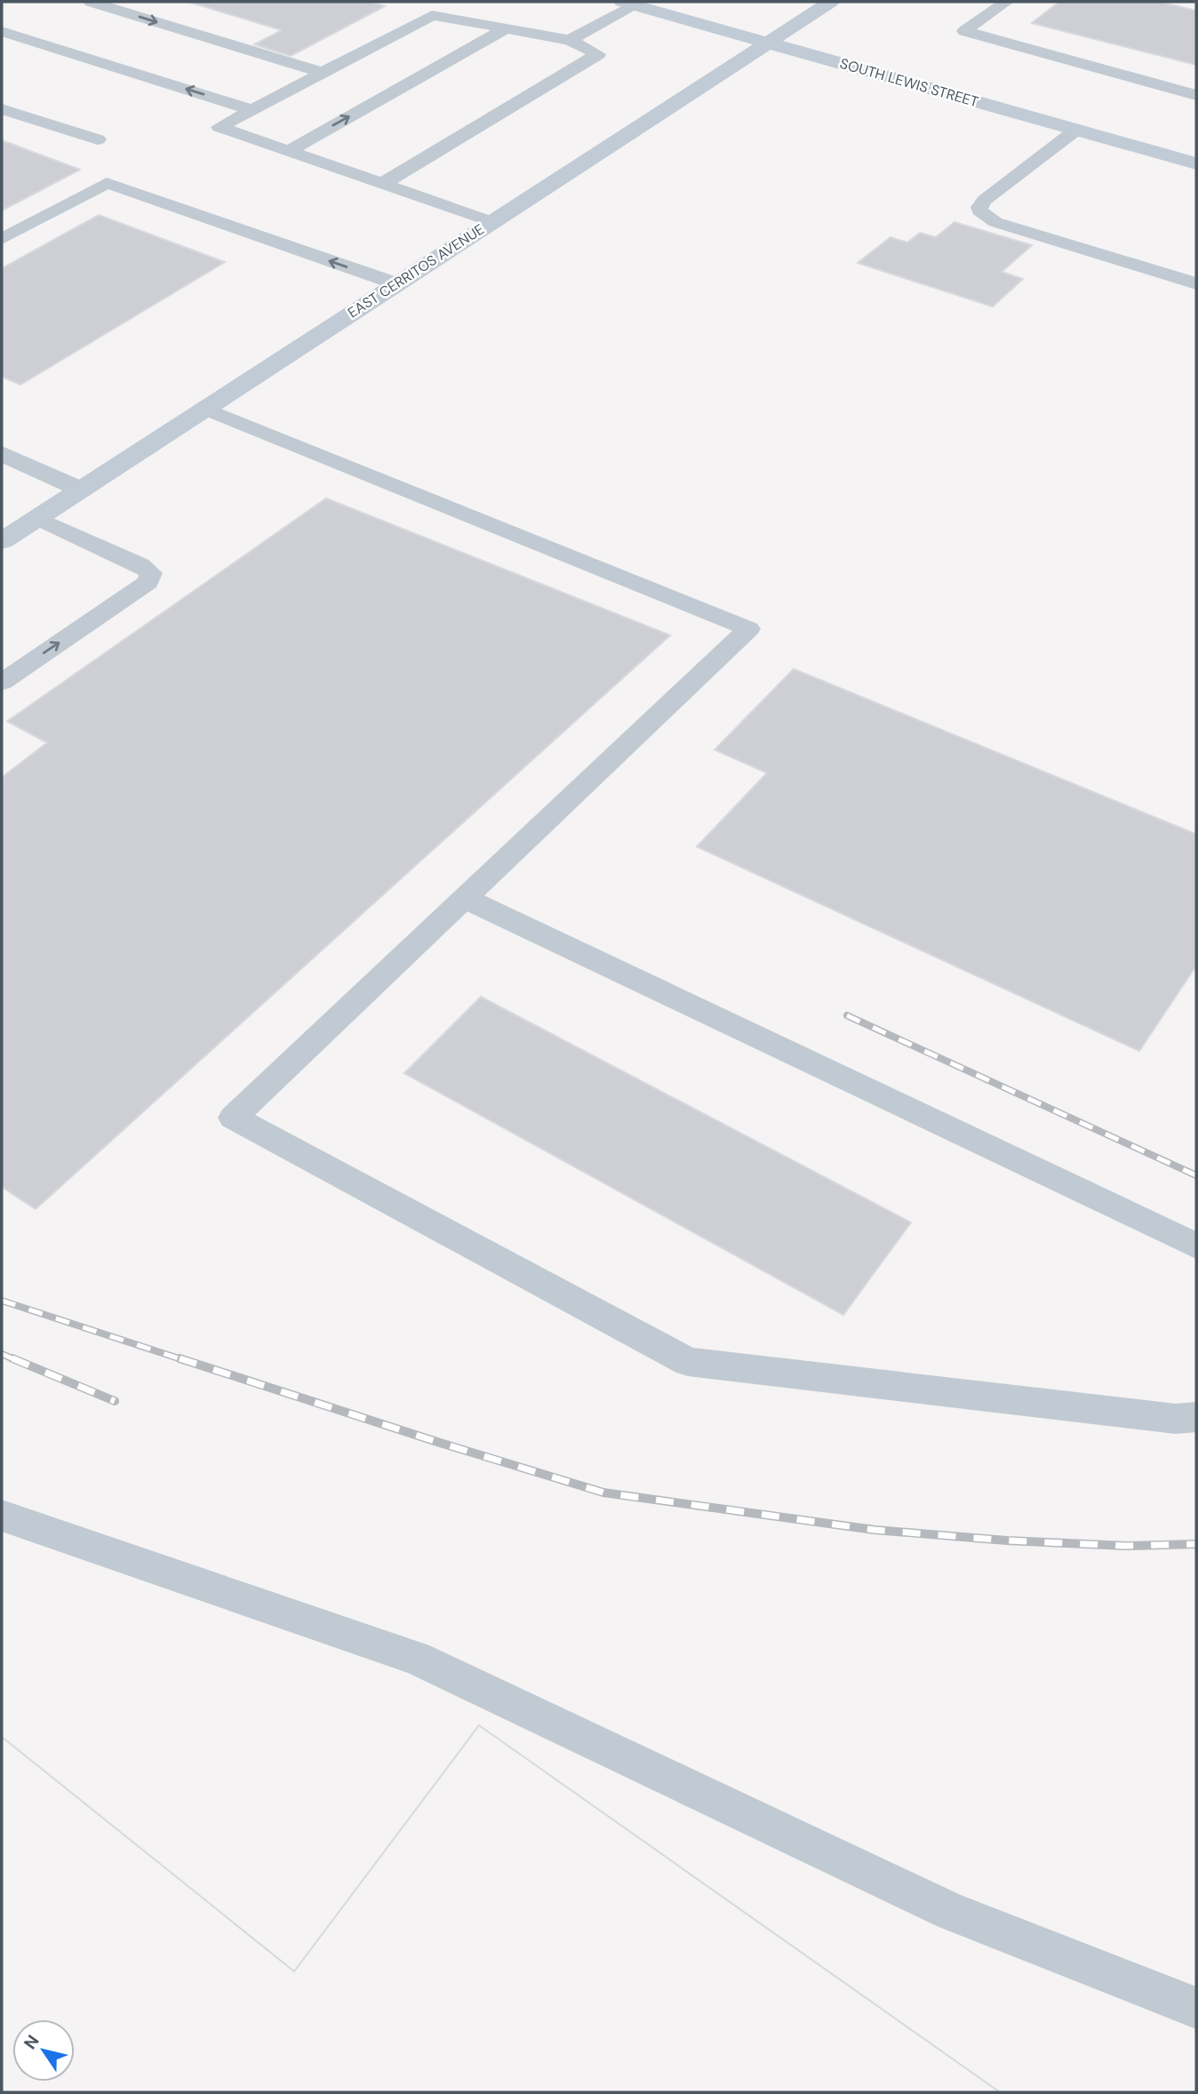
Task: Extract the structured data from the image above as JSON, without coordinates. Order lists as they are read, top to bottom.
{
  "streets": {
    "main road": ["SOUTH LEWIS STREET", "EAST CERRITOS AVENUE"]
  },
  "crossings": [
    ["SOUTH LEWIS STREET", "EAST CERRITOS AVENUE"]
  ],
  "north": "top left"
}
